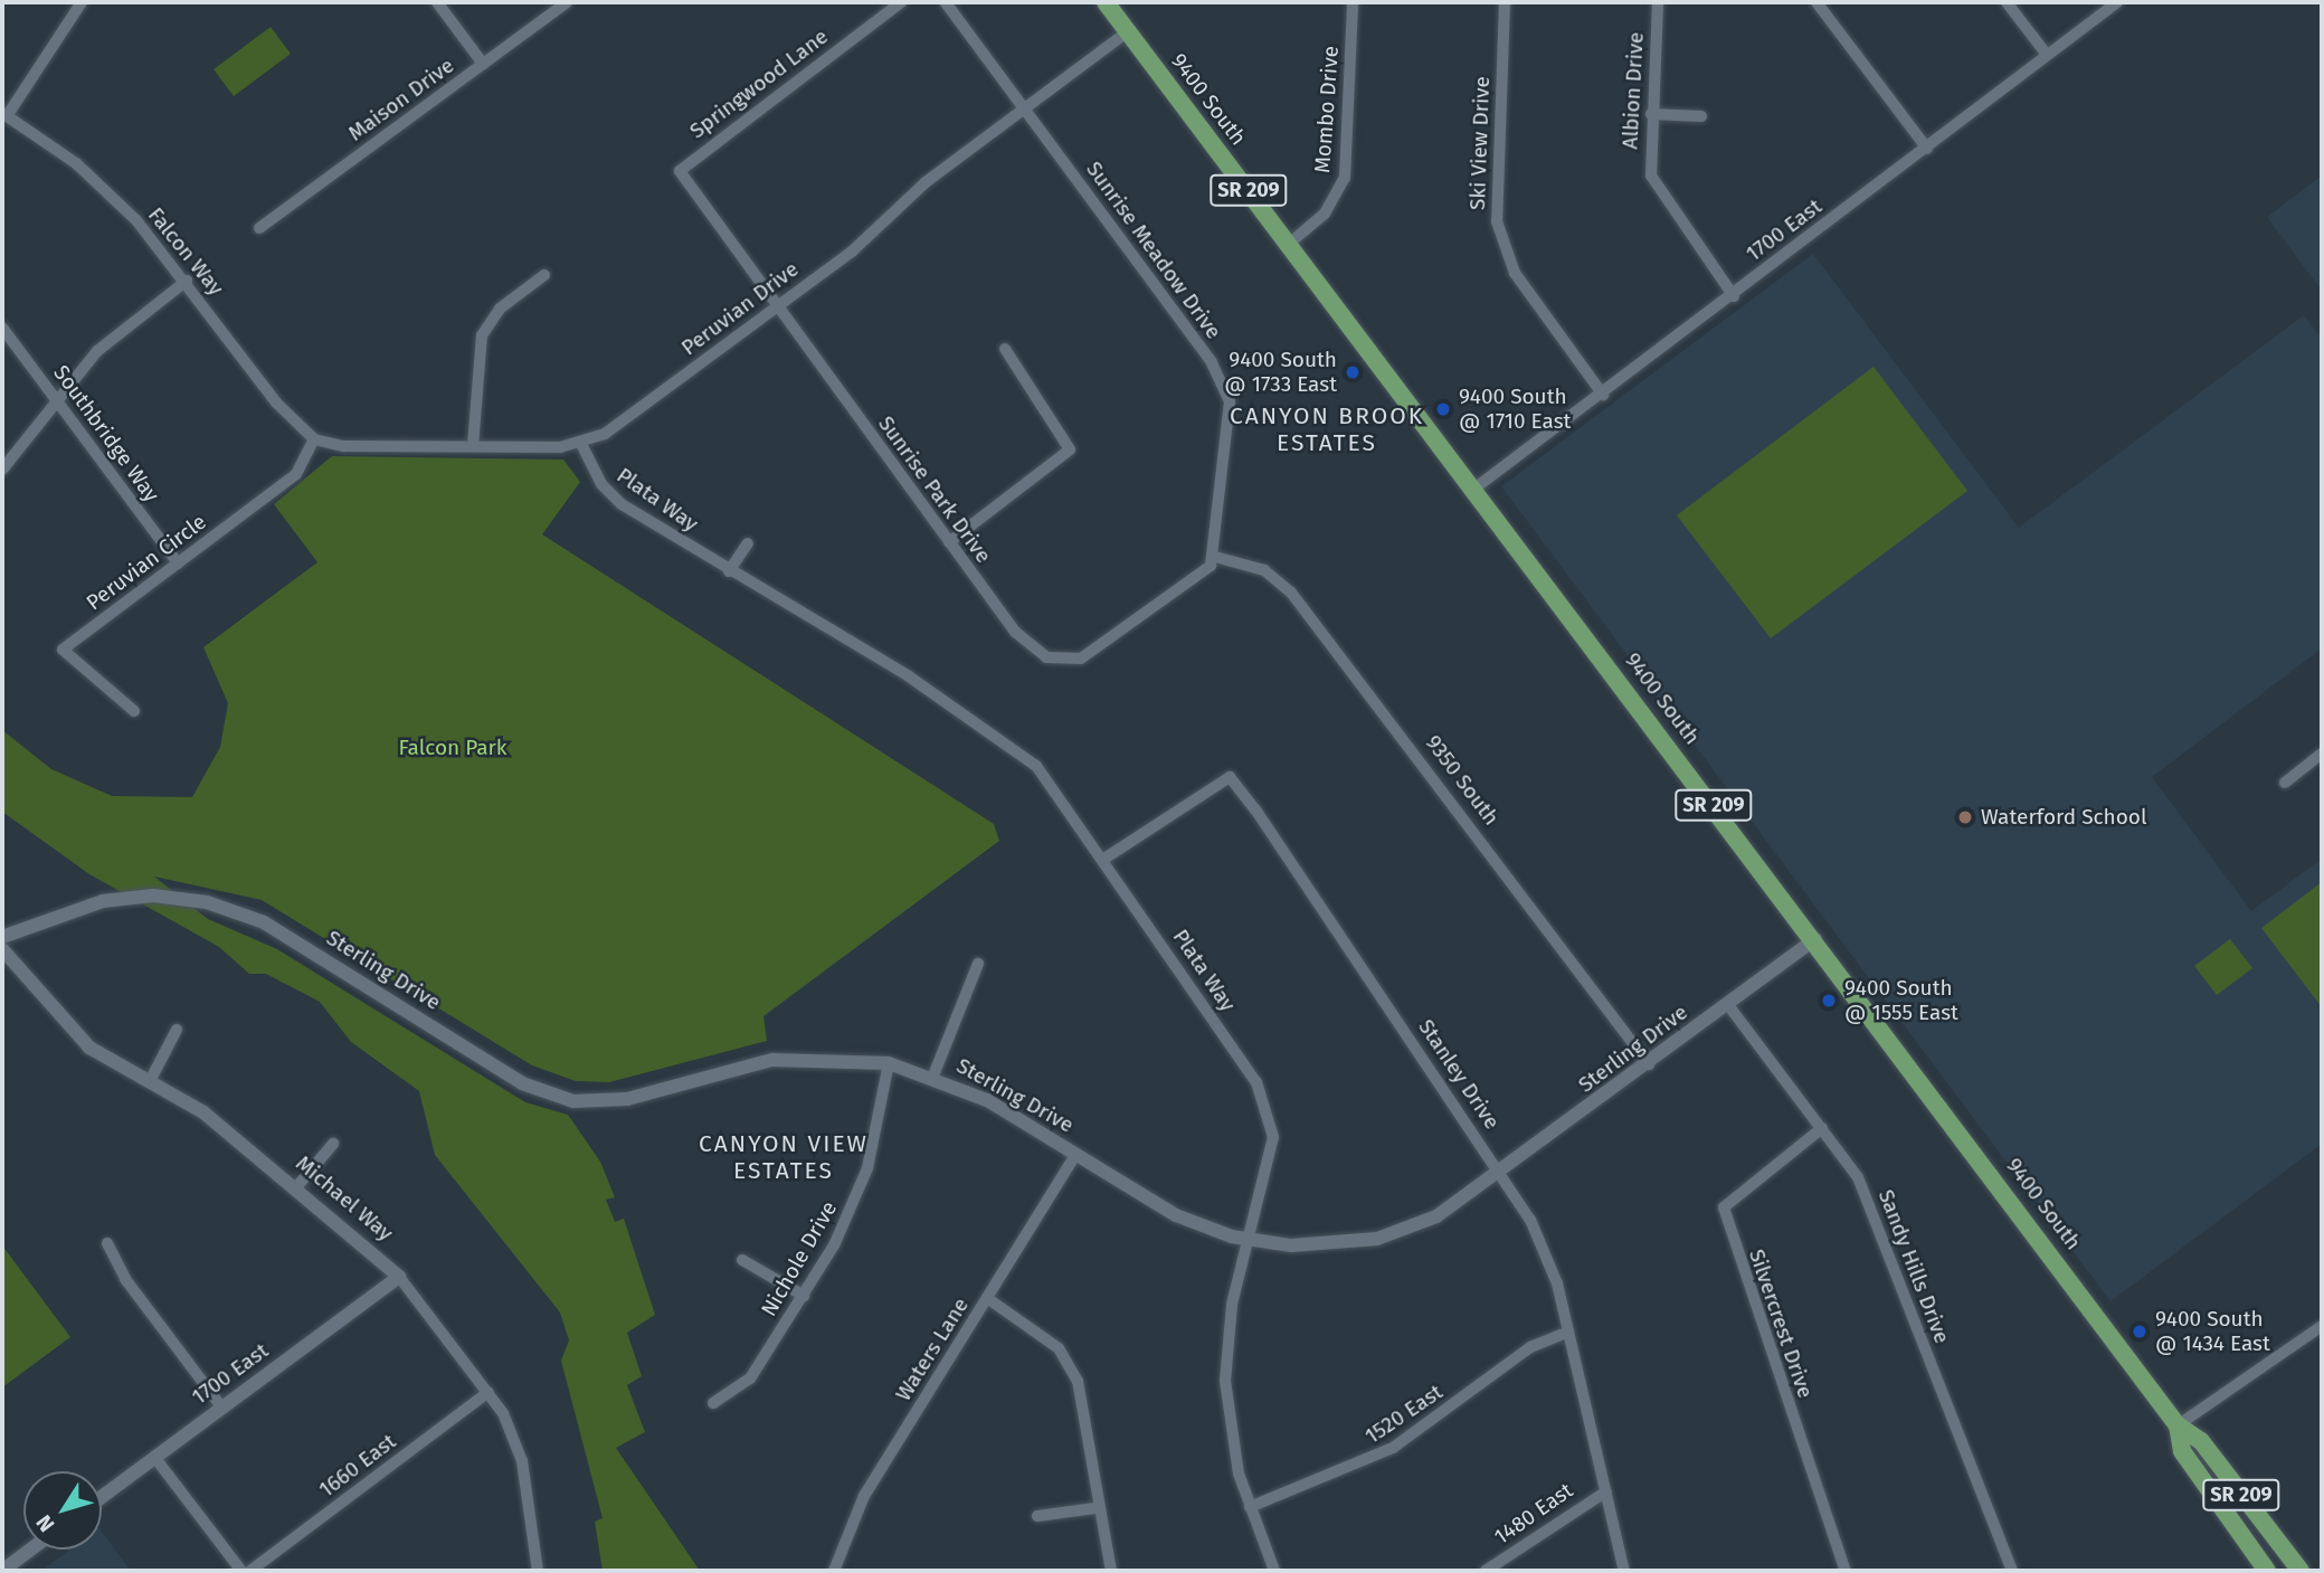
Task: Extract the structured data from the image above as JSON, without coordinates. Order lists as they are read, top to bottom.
{
  "streets": {
    "main road": ["9400 South", "SR 209"],
    "street": [
      "Springwood Lane",
      "Albion Drive",
      "Maison Drive",
      "Mombo Drive",
      "Ski View Drive",
      "1700 East",
      "Sunrise Meadow Drive",
      "Falcon Way",
      "Peruvian Drive",
      "Southbridge Way",
      "Sunrise Park Drive",
      "Plata Way",
      "Peruvian Circle",
      "9350 South",
      "Sterling Drive",
      "Stanley Drive",
      "Michael Way",
      "Nichole Drive",
      "Sandy Hills Drive",
      "Silvercrest Drive",
      "Waters Lane",
      "1520 East",
      "1660 East",
      "1480 East"
    ]
  },
  "crossings": [
    ["Springwood Lane", "Sunrise Park Drive"],
    ["Albion Drive", "1700 East"],
    ["9400 South", "Mombo Drive"],
    ["9400 South", "1700 East"],
    ["9400 South", "Peruvian Drive"],
    ["9400 South", "Sterling Drive"],
    ["Ski View Drive", "1700 East"],
    ["1700 East", "Michael Way"],
    ["Sunrise Meadow Drive", "Peruvian Drive"],
    ["Sunrise Meadow Drive", "Sunrise Park Drive"],
    ["Sunrise Meadow Drive", "9350 South"],
    ["Falcon Way", "Peruvian Circle"],
    ["Peruvian Drive", "Sunrise Park Drive"],
    ["Peruvian Drive", "Plata Way"],
    ["Southbridge Way", "Peruvian Circle"],
    ["Sunrise Park Drive", "9350 South"],
    ["Plata Way", "Sterling Drive"],
    ["Plata Way", "Stanley Drive"],
    ["Plata Way", "1520 East"],
    ["9350 South", "Sterling Drive"],
    ["Sterling Drive", "Stanley Drive"],
    ["Sterling Drive", "Nichole Drive"],
    ["Sterling Drive", "Sandy Hills Drive"],
    ["Sterling Drive", "Waters Lane"],
    ["Stanley Drive", "1520 East"],
    ["Stanley Drive", "1480 East"],
    ["Michael Way", "1660 East"],
    ["Sandy Hills Drive", "Silvercrest Drive"]
  ],
  "districts": ["CANYON BROOK ESTATES", "CANYON VIEW ESTATES"],
  "parks": ["Falcon Park"],
  "places": [
    "9400 South @ 1733 East",
    "9400 South @ 1710 East",
    "Waterford School",
    "9400 South @ 1555 East",
    "9400 South @ 1434 East"
  ],
  "north": "bottom left"
}
